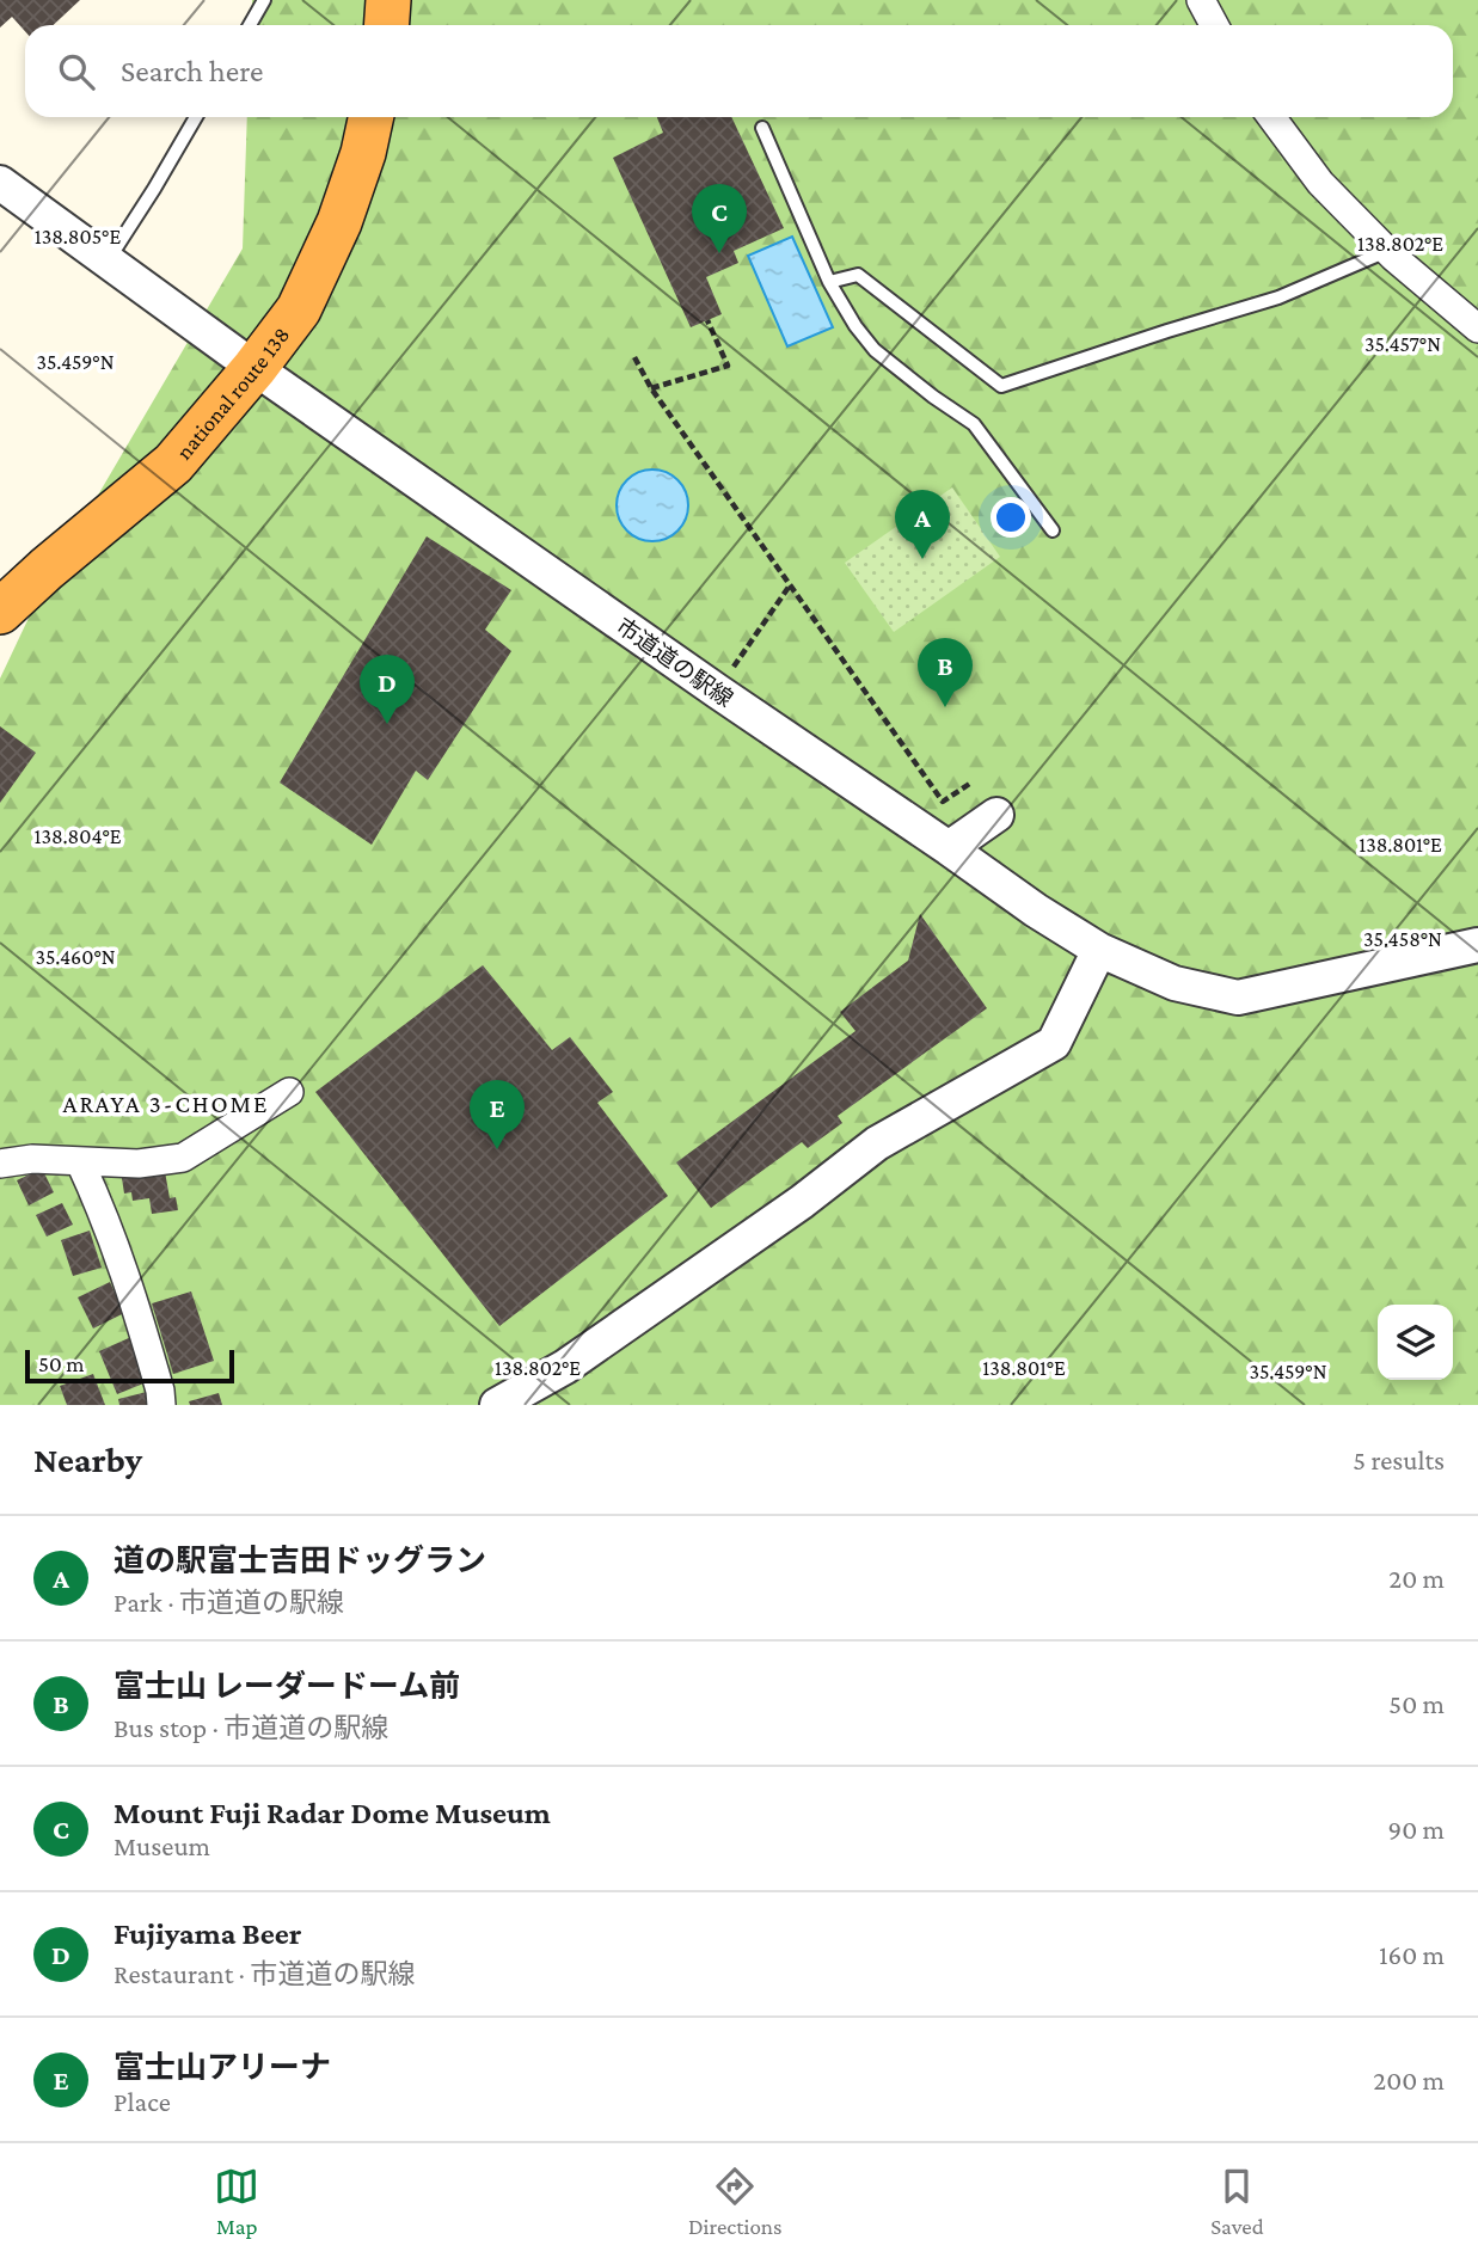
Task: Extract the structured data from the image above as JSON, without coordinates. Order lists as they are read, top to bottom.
{
  "streets": {
    "highway": ["national route 138"],
    "street": ["市道道の駅線"]
  },
  "crossings": [
    ["national route 138", "市道道の駅線"]
  ],
  "districts": ["ARAYA 3-CHOME"],
  "scale_bar": "50 m",
  "page": {
    "search": "Search here",
    "pins": [
      "C",
      "A",
      "B",
      "D",
      "E"
    ],
    "scale": "50 m",
    "heading": ["Nearby", "5 results"],
    "list": [
      {
        "mark": "A",
        "name": "道の駅富士吉田ドッグラン",
        "note": "Park · 市道道の駅線",
        "value": "20 m"
      },
      {
        "mark": "B",
        "name": "富士山 レーダードーム前",
        "note": "Bus stop · 市道道の駅線",
        "value": "50 m"
      },
      {
        "mark": "C",
        "name": "Mount Fuji Radar Dome Museum",
        "note": "Museum",
        "value": "90 m"
      },
      {
        "mark": "D",
        "name": "Fujiyama Beer",
        "note": "Restaurant · 市道道の駅線",
        "value": "160 m"
      },
      {
        "mark": "E",
        "name": "富士山アリーナ",
        "note": "Place",
        "value": "200 m"
      }
    ],
    "nav": ["Map", "Directions", "Saved"]
  },
  "coordinates": [
    "138.805°E",
    "138.802°E",
    "35.457°N",
    "35.459°N",
    "138.804°E",
    "138.801°E",
    "35.458°N",
    "35.460°N"
  ]
}
